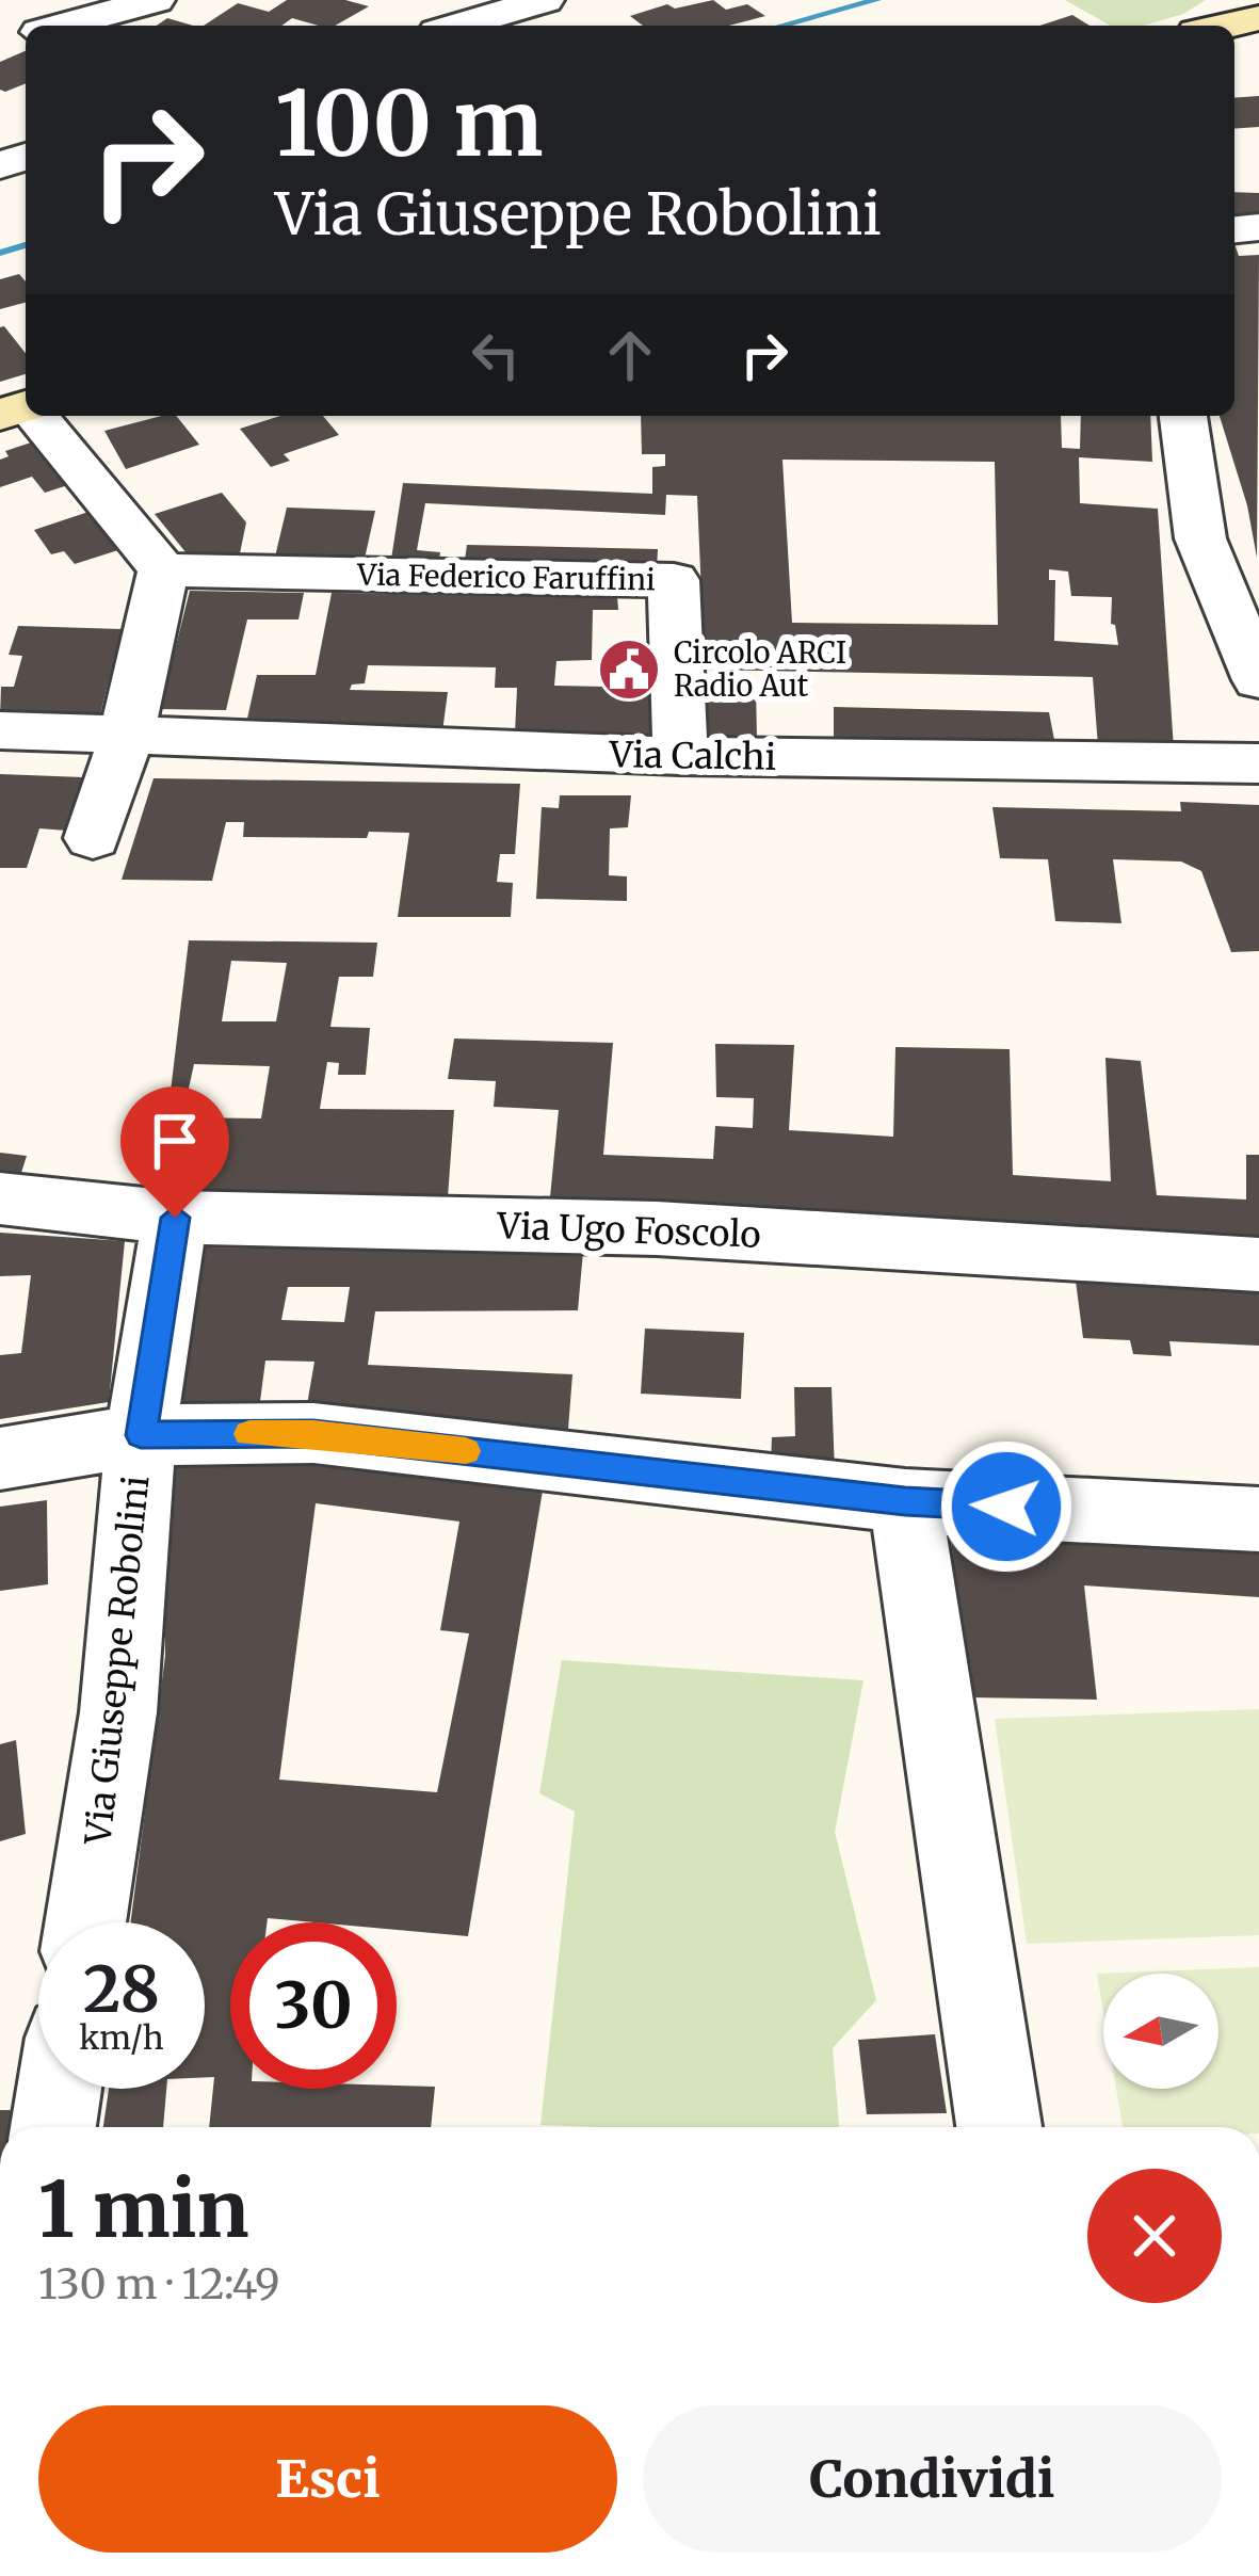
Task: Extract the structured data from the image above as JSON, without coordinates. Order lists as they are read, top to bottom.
{
  "streets": {
    "street": [
      "Via Federico Faruffini",
      "Via Calchi",
      "Via Ugo Foscolo",
      "Via Giuseppe Robolini"
    ]
  },
  "crossings": [
    ["Via Federico Faruffini", "Via Calchi"],
    ["Via Ugo Foscolo", "Via Giuseppe Robolini"]
  ],
  "places": {
    "public building": ["Circolo ARCI Radio Aut"]
  },
  "north": "left",
  "page": {
    "turn": ["100 m", "Via Giuseppe Robolini"],
    "speed": "28 km/h",
    "limit": "30",
    "heading": ["1 min", "130 m · 12:49"],
    "buttons": ["Esci", "Condividi"]
  }
}
